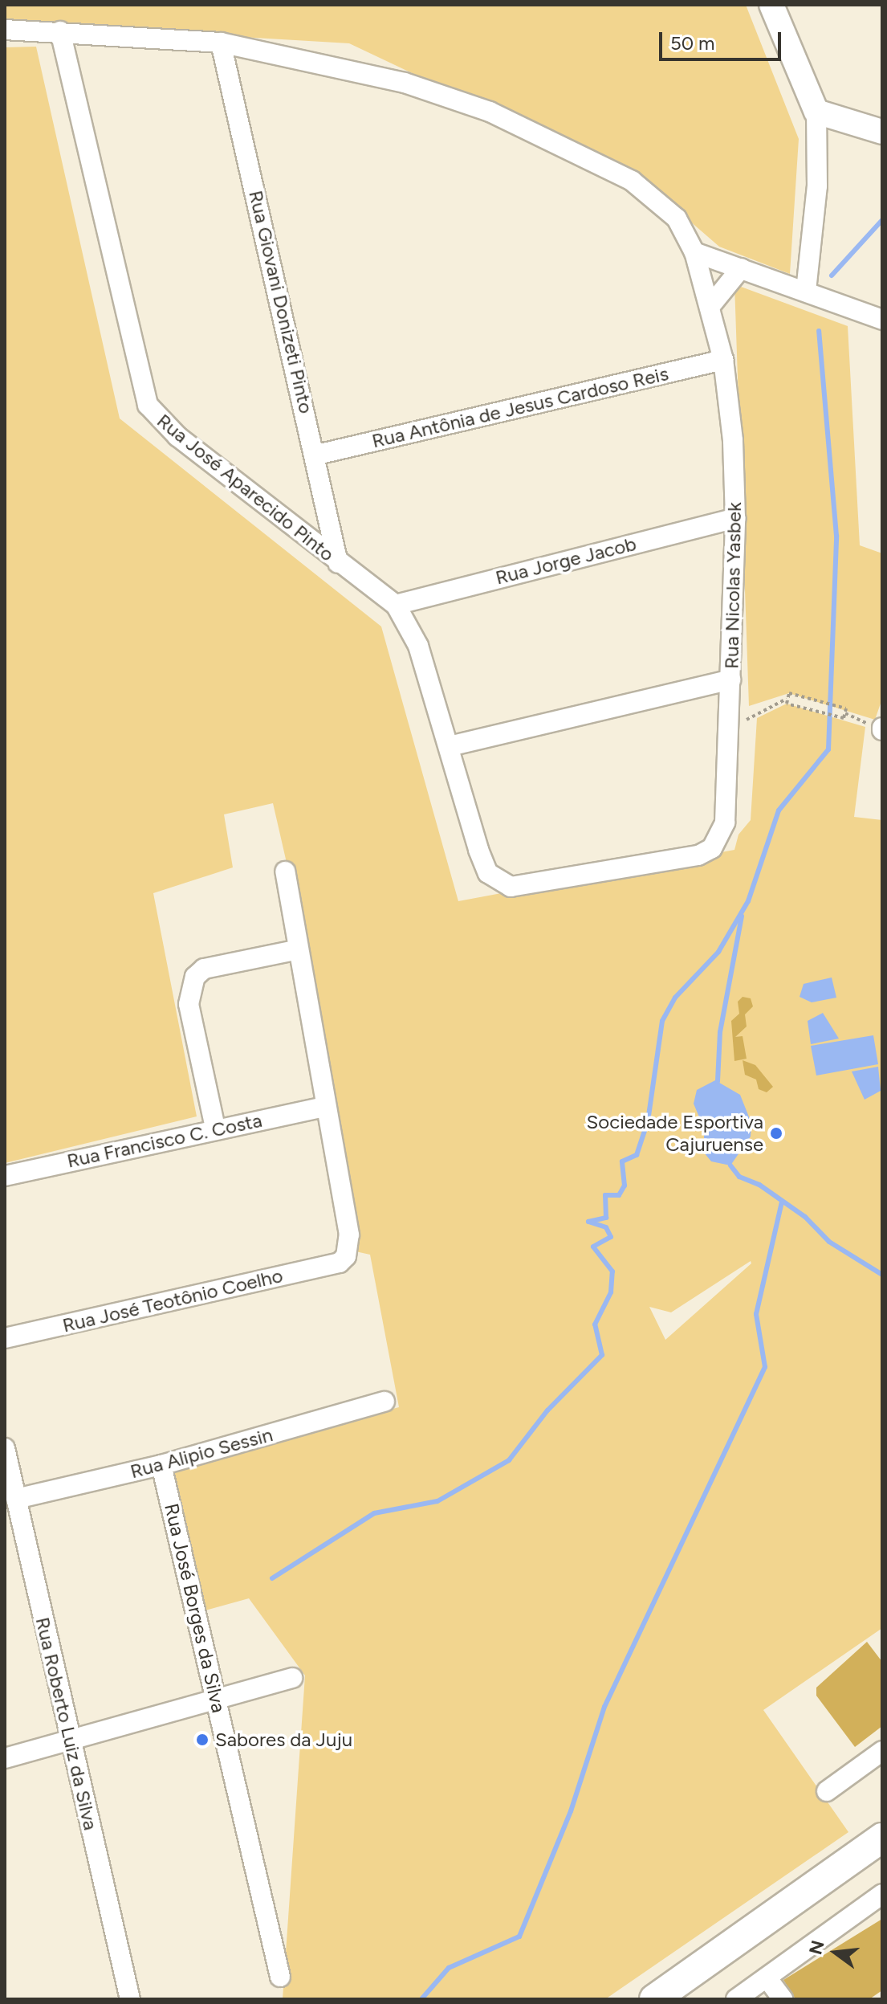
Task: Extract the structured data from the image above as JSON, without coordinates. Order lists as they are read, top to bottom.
{
  "streets": {
    "street": [
      "Rua Giovani Donizeti Pinto",
      "Rua Antônia de Jesus Cardoso Reis",
      "Rua José Aparecido Pinto",
      "Rua Jorge Jacob",
      "Rua Nicolas Yasbek",
      "Rua Francisco C. Costa",
      "Rua José Teotônio Coelho",
      "Rua Alipio Sessin",
      "Rua José Borges da Silva",
      "Rua Roberto Luiz da Silva"
    ]
  },
  "crossings": [
    ["Rua Giovani Donizeti Pinto", "Rua Antônia de Jesus Cardoso Reis"],
    ["Rua Giovani Donizeti Pinto", "Rua José Aparecido Pinto"],
    ["Rua Giovani Donizeti Pinto", "Rua Nicolas Yasbek"],
    ["Rua Antônia de Jesus Cardoso Reis", "Rua Nicolas Yasbek"],
    ["Rua José Aparecido Pinto", "Rua Jorge Jacob"],
    ["Rua José Aparecido Pinto", "Rua Nicolas Yasbek"],
    ["Rua Jorge Jacob", "Rua Nicolas Yasbek"],
    ["Rua Francisco C. Costa", "Rua José Teotônio Coelho"],
    ["Rua Alipio Sessin", "Rua José Borges da Silva"],
    ["Rua Alipio Sessin", "Rua Roberto Luiz da Silva"]
  ],
  "places": ["Sociedade Esportiva Cajuruense", "Sabores da Juju"],
  "scale_bar": "50 m",
  "north": "left"
}
